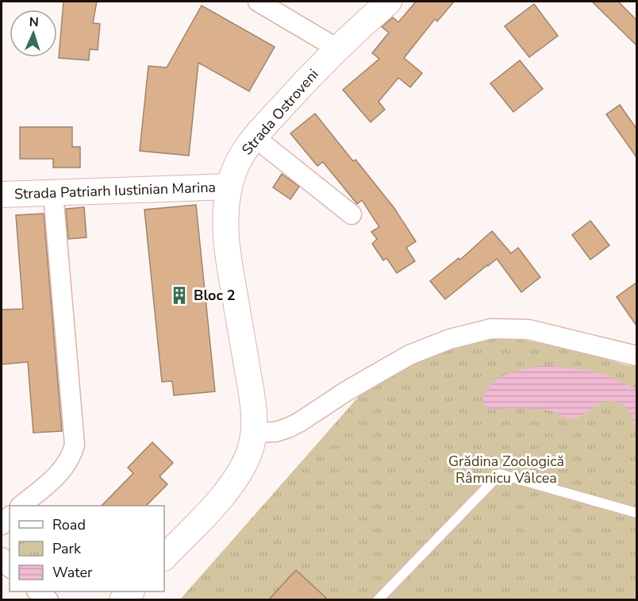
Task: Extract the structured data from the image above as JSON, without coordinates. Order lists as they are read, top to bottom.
{
  "streets": {
    "street": ["Strada Ostroveni", "Strada Patriarh Iustinian Marina"]
  },
  "crossings": [
    ["Strada Ostroveni", "Strada Patriarh Iustinian Marina"]
  ],
  "parks": ["Grădina Zoologică Râmnicu Vâlcea"],
  "places": {
    "building": ["Bloc 2"]
  },
  "legend": ["Road", "Park", "Water"],
  "north": "top"
}
